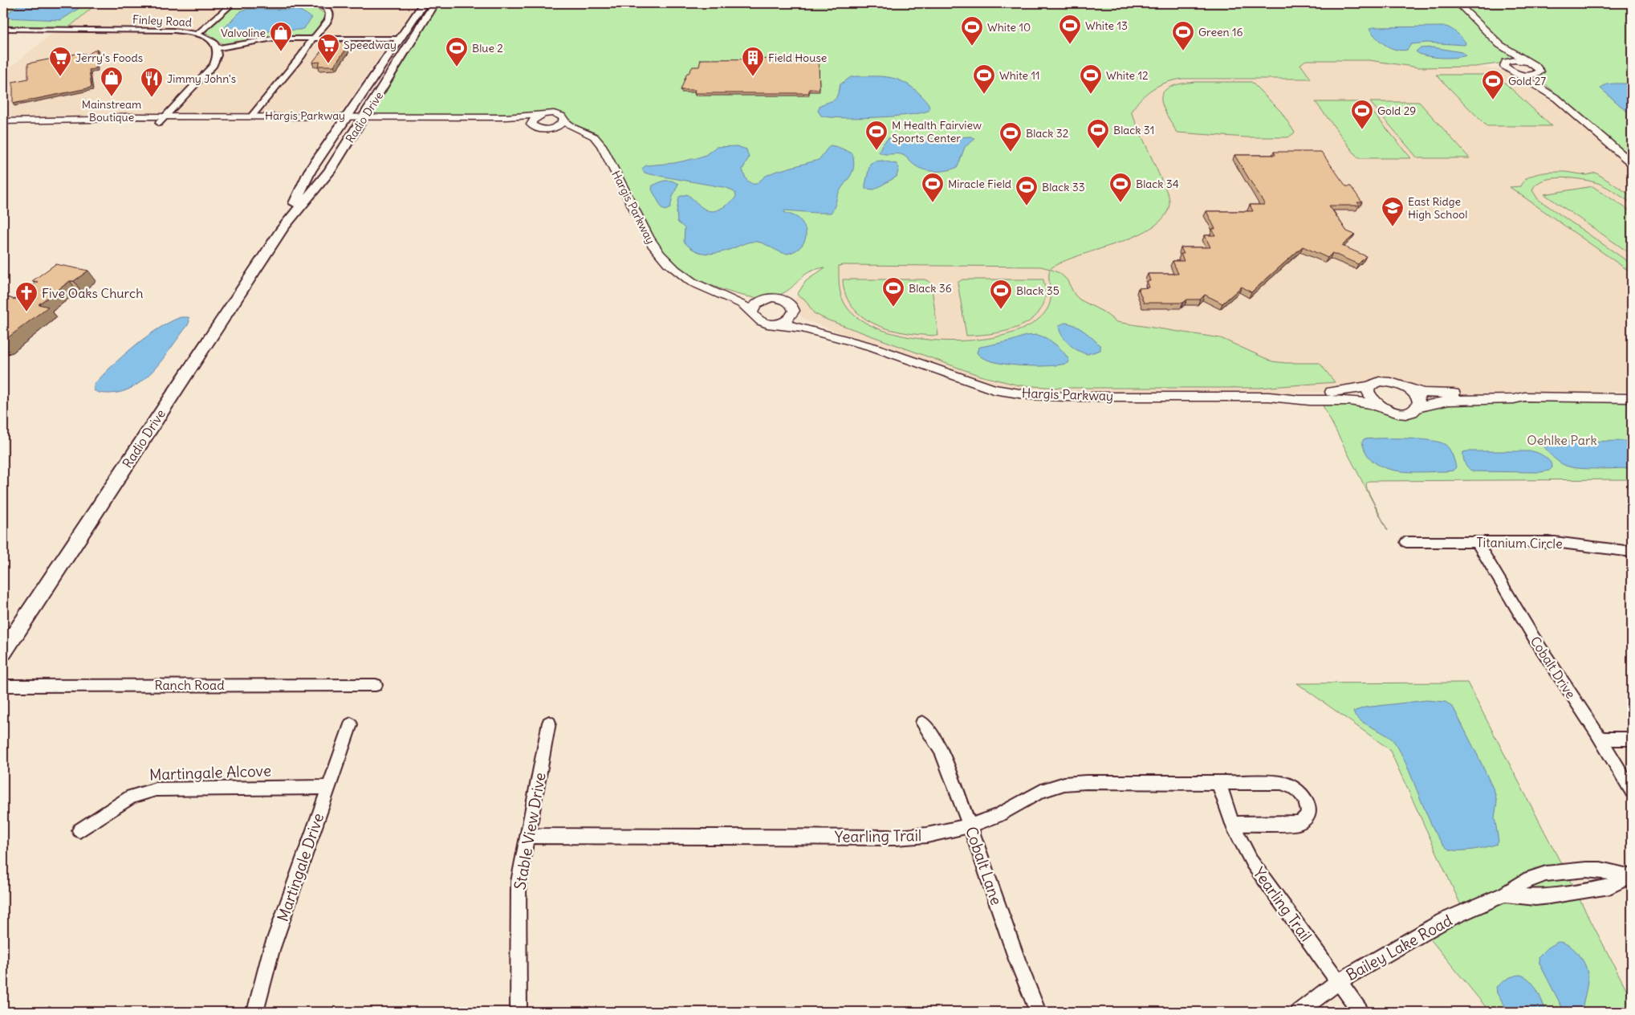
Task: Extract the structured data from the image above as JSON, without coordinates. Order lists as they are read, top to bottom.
{
  "streets": {
    "main road": ["Radio Drive"],
    "street": [
      "Finley Road",
      "Hargis Parkway",
      "Titanium Circle",
      "Cobalt Drive",
      "Ranch Road",
      "Martingale Alcove",
      "Stable View Drive",
      "Yearling Trail",
      "Cobalt Lane",
      "Martingale Drive",
      "Bailey Lake Road"
    ]
  },
  "crossings": [
    ["Hargis Parkway", "Radio Drive"],
    ["Titanium Circle", "Cobalt Drive"],
    ["Martingale Alcove", "Martingale Drive"],
    ["Stable View Drive", "Yearling Trail"],
    ["Yearling Trail", "Cobalt Lane"],
    ["Yearling Trail", "Bailey Lake Road"]
  ],
  "parks": ["Oehlke Park"],
  "places": {
    "sports": [
      "White 13",
      "White 10",
      "Green 16",
      "Blue 2",
      "White 11",
      "White 12",
      "Gold 27",
      "Gold 29",
      "Black 31",
      "M Health Fairview Sports Center",
      "Black 32",
      "Miracle Field",
      "Black 34",
      "Black 33",
      "Black 36",
      "Black 35"
    ],
    "shop": ["Valvoline", "Mainstream Boutique"],
    "supermarket": ["Speedway", "Jerry's Foods"],
    "building": ["Field House"],
    "restaurant": ["Jimmy John's"],
    "school or university": ["East Ridge High School"],
    "church": ["Five Oaks Church"]
  }
}
